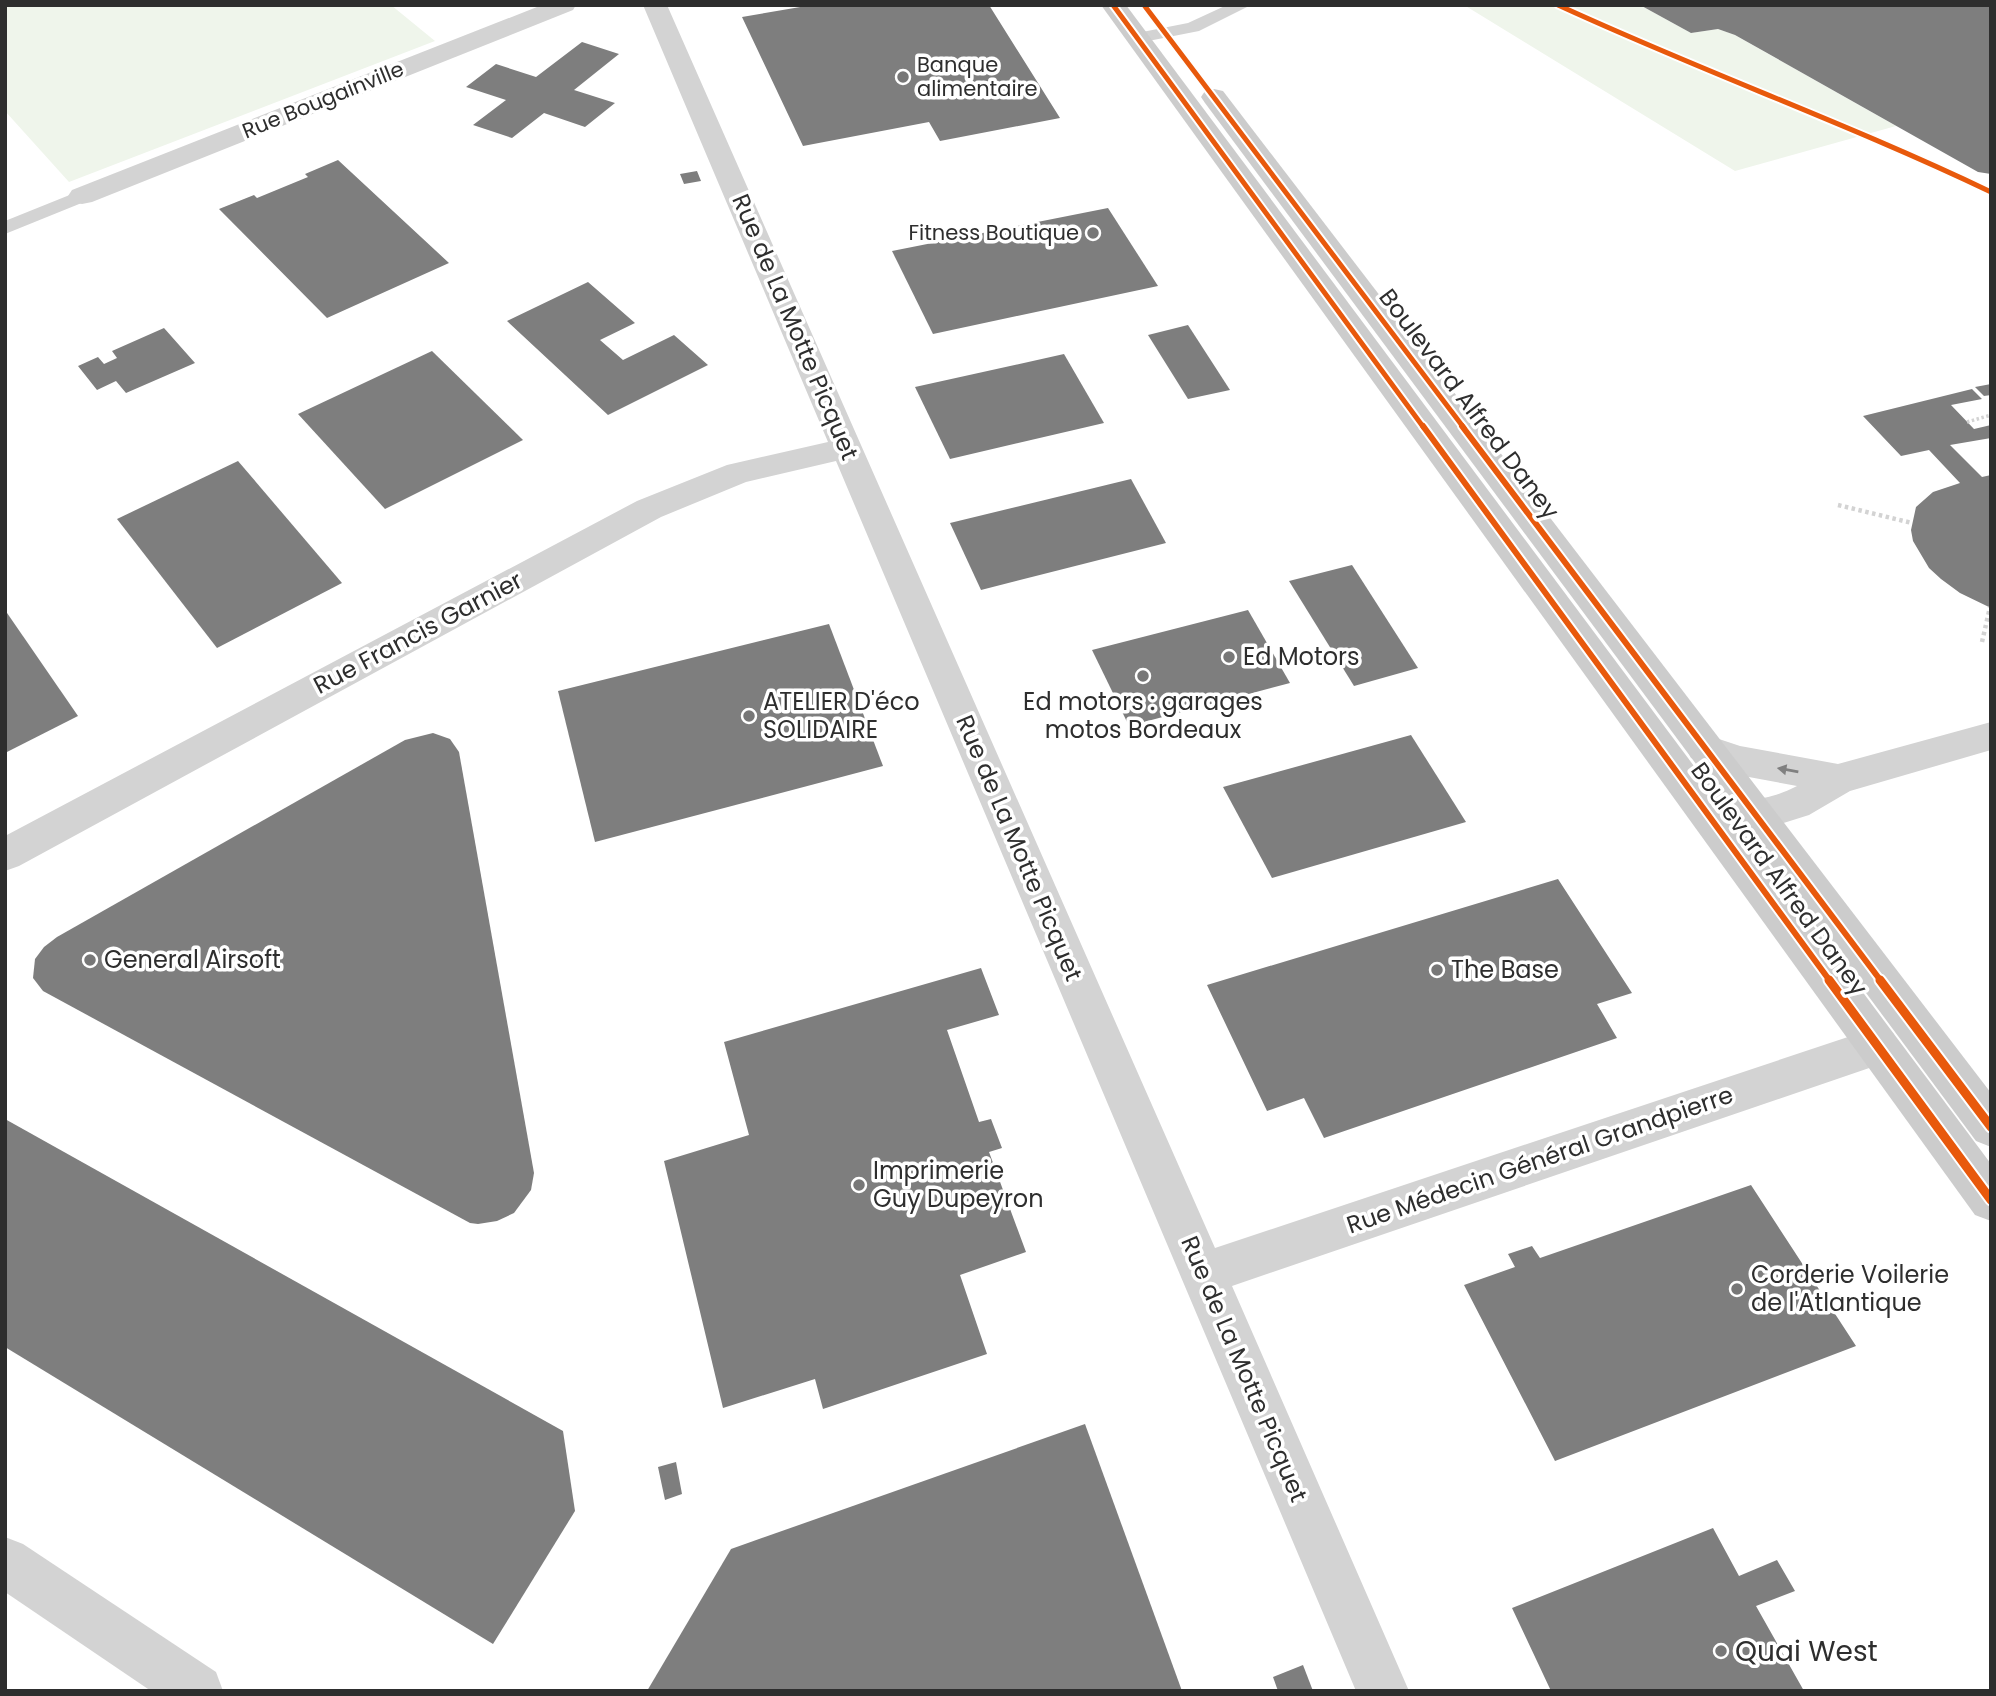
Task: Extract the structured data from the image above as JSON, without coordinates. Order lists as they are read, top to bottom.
{
  "streets": {
    "main road": ["Boulevard Alfred Daney"],
    "street": [
      "Rue Bougainville",
      "Rue de La Motte Picquet",
      "Rue Francis Garnier",
      "Rue Médecin Général Grandpierre"
    ]
  },
  "crossings": [
    ["Rue de La Motte Picquet", "Rue Francis Garnier"],
    ["Rue de La Motte Picquet", "Rue Médecin Général Grandpierre"],
    ["Boulevard Alfred Daney", "Rue Médecin Général Grandpierre"]
  ],
  "places": [
    "Banque alimentaire",
    "Fitness Boutique",
    "Ed Motors",
    "Ed motors : garages motos Bordeaux",
    "ATELIER D'éco SOLIDAIRE",
    "General Airsoft",
    "The Base",
    "Imprimerie Guy Dupeyron",
    "Corderie Voilerie de l'Atlantique",
    "Quai West"
  ]
}
